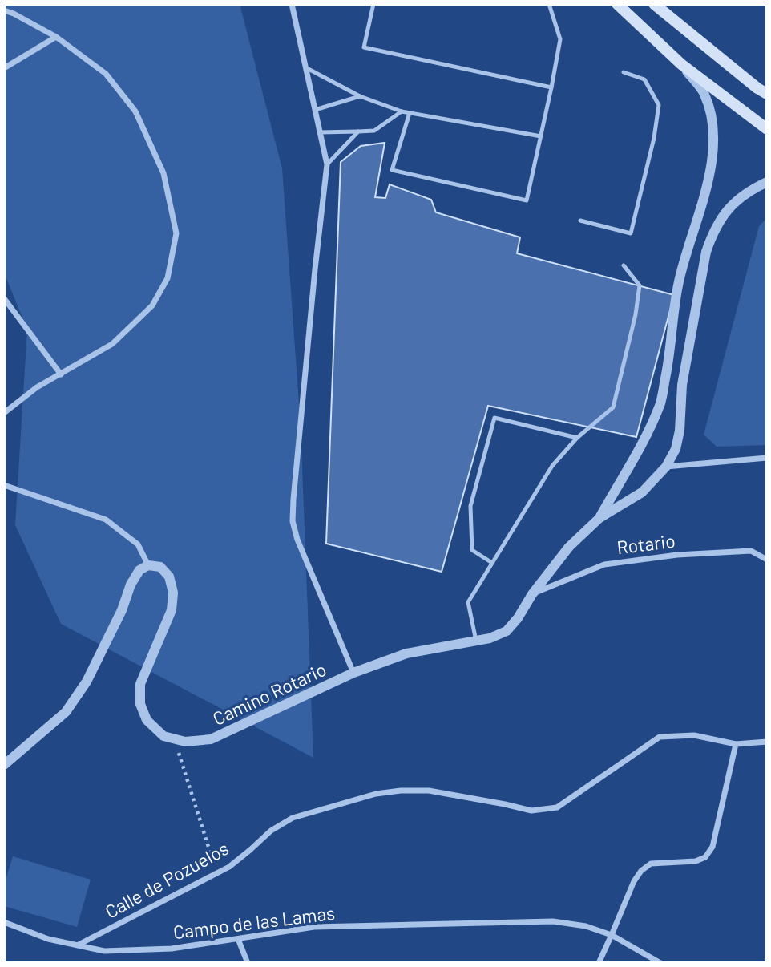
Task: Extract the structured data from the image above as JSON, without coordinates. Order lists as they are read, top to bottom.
{
  "streets": {
    "street": [
      "Rotario",
      "Camino Rotario",
      "Calle de Pozuelos",
      "Campo de las Lamas"
    ]
  },
  "crossings": [
    ["Rotario", "Camino Rotario"],
    ["Calle de Pozuelos", "Campo de las Lamas"]
  ]
}
